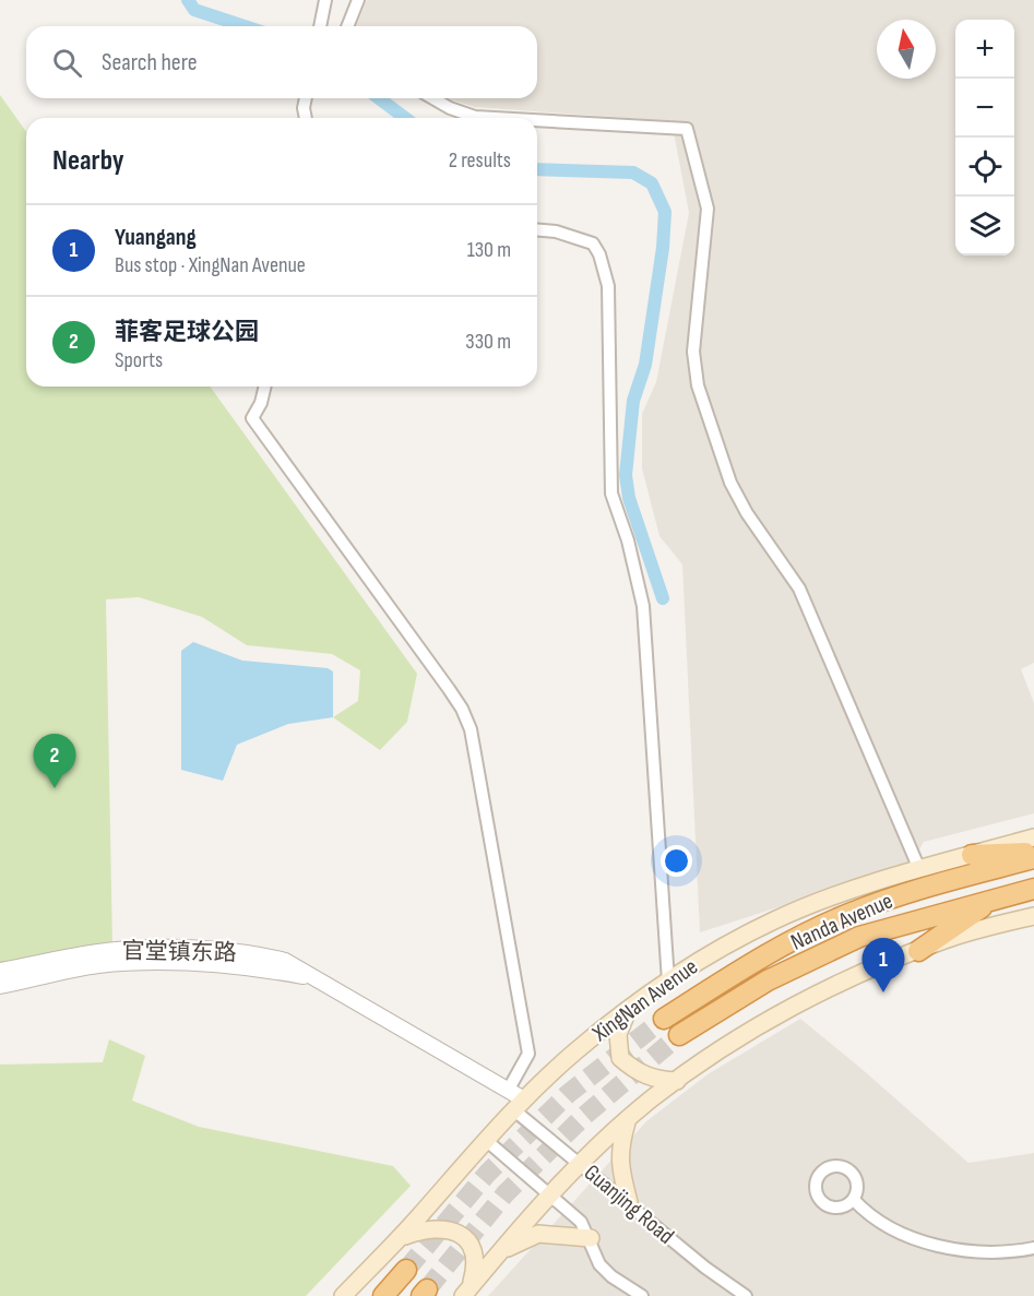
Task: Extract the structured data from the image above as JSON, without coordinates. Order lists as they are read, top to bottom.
{
  "streets": {
    "highway": ["Nanda Avenue"],
    "main road": ["XingNan Avenue"],
    "street": ["官堂镇东路", "Guanjing Road"]
  },
  "crossings": [
    ["官堂镇东路", "XingNan Avenue"],
    ["官堂镇东路", "Guanjing Road"],
    ["XingNan Avenue", "Guanjing Road"]
  ],
  "north": "top",
  "page": {
    "map_buttons": ["+", "−"],
    "search": "Search here",
    "heading": ["Nearby", "2 results"],
    "list": [
      {
        "mark": "1",
        "name": "Yuangang",
        "note": "Bus stop · XingNan Avenue",
        "value": "130 m"
      },
      {
        "mark": "2",
        "name": "菲客足球公园",
        "note": "Sports",
        "value": "330 m"
      }
    ],
    "pins": ["2", "1"]
  }
}
